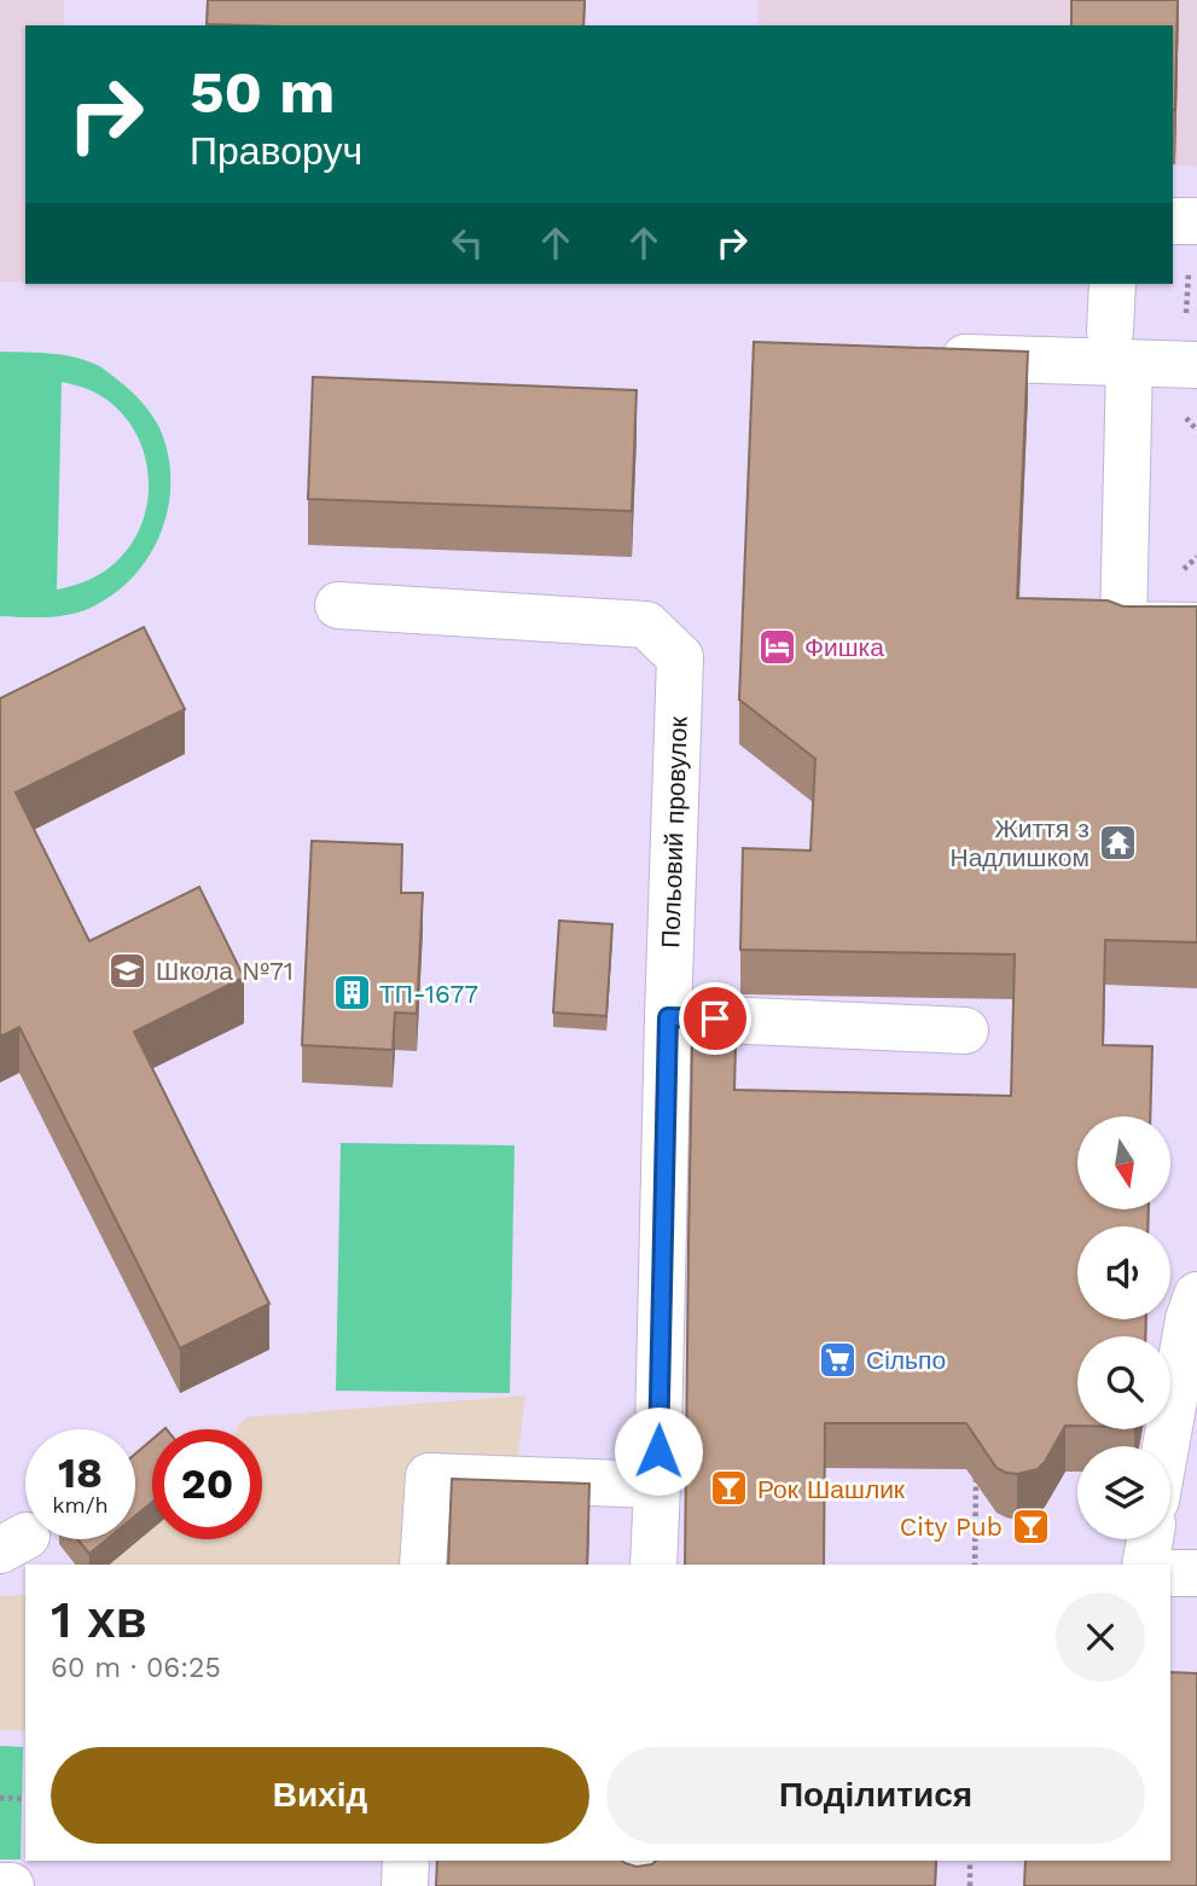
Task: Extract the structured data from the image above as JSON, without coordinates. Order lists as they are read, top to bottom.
{
  "streets": {
    "lane": ["Польовий провулок"]
  },
  "places": {
    "hotel": ["Фишка"],
    "temple": ["Життя з Надлишком"],
    "school or university": ["Школа №71"],
    "building": ["ТП-1677"],
    "supermarket": ["Сільпо"],
    "bar": ["Рок Шашлик", "City Pub"]
  },
  "north": "bottom",
  "page": {
    "turn": ["50 m", "Праворуч"],
    "speed": "18 km/h",
    "limit": "20",
    "heading": ["1 хв", "60 m · 06:25"],
    "buttons": ["Вихід", "Поділитися"]
  }
}
